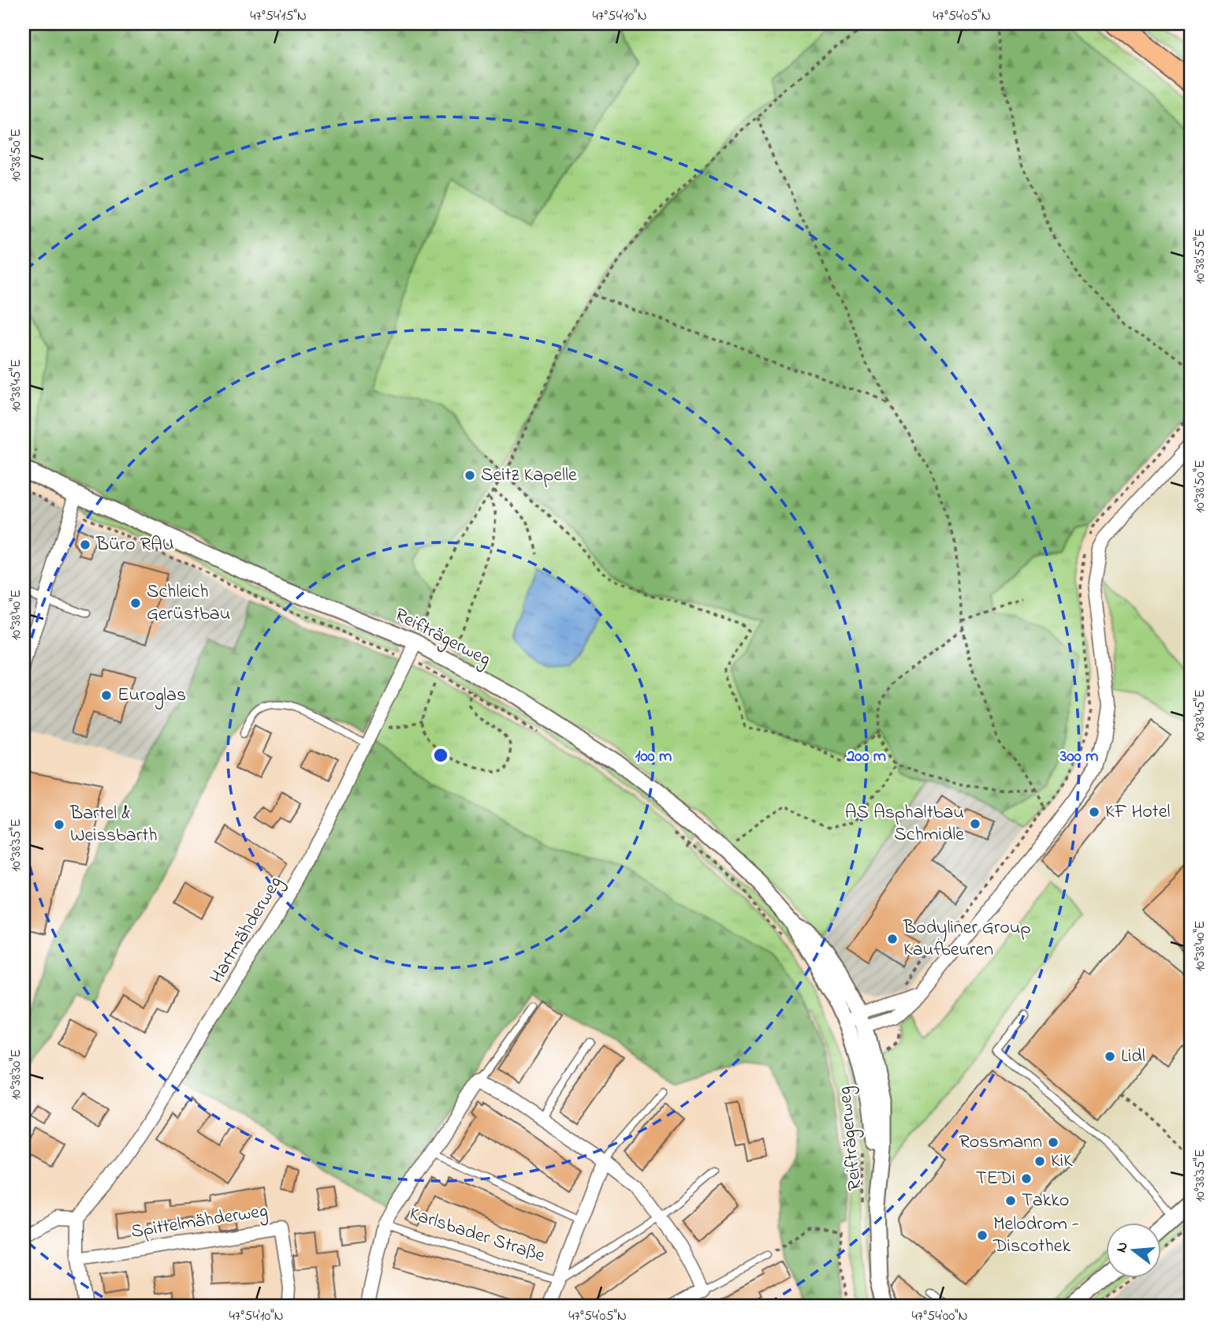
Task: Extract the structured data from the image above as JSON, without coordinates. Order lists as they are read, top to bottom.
{
  "streets": {
    "street": [
      "Reifträgerweg",
      "Hartmähderweg",
      "Spittelmähderweg",
      "Karlsbader Straße"
    ]
  },
  "crossings": [
    ["Reifträgerweg", "Hartmähderweg"]
  ],
  "places": [
    "Seitz Kapelle",
    "Büro RAU",
    "Schleich Gerüstbau",
    "Euroglas",
    "KF Hotel",
    "AS Asphaltbau Schmidle",
    "Bartel & Weissbarth",
    "Bodyliner Group Kaufbeuren",
    "Lidl",
    "Rossmann",
    "KiK",
    "TEDi",
    "Takko",
    "Melodrom - Discothek"
  ],
  "north": "left",
  "coordinates": [
    "47°54'15\"N",
    "47°54'10\"N",
    "47°54'05\"N",
    "10°38'50\"E",
    "10°38'55\"E",
    "10°38'45\"E",
    "10°38'40\"E",
    "10°38'35\"E",
    "10°38'30\"E",
    "47°54'00\"N"
  ],
  "rings": ["100 m", "200 m", "300 m"]
}
